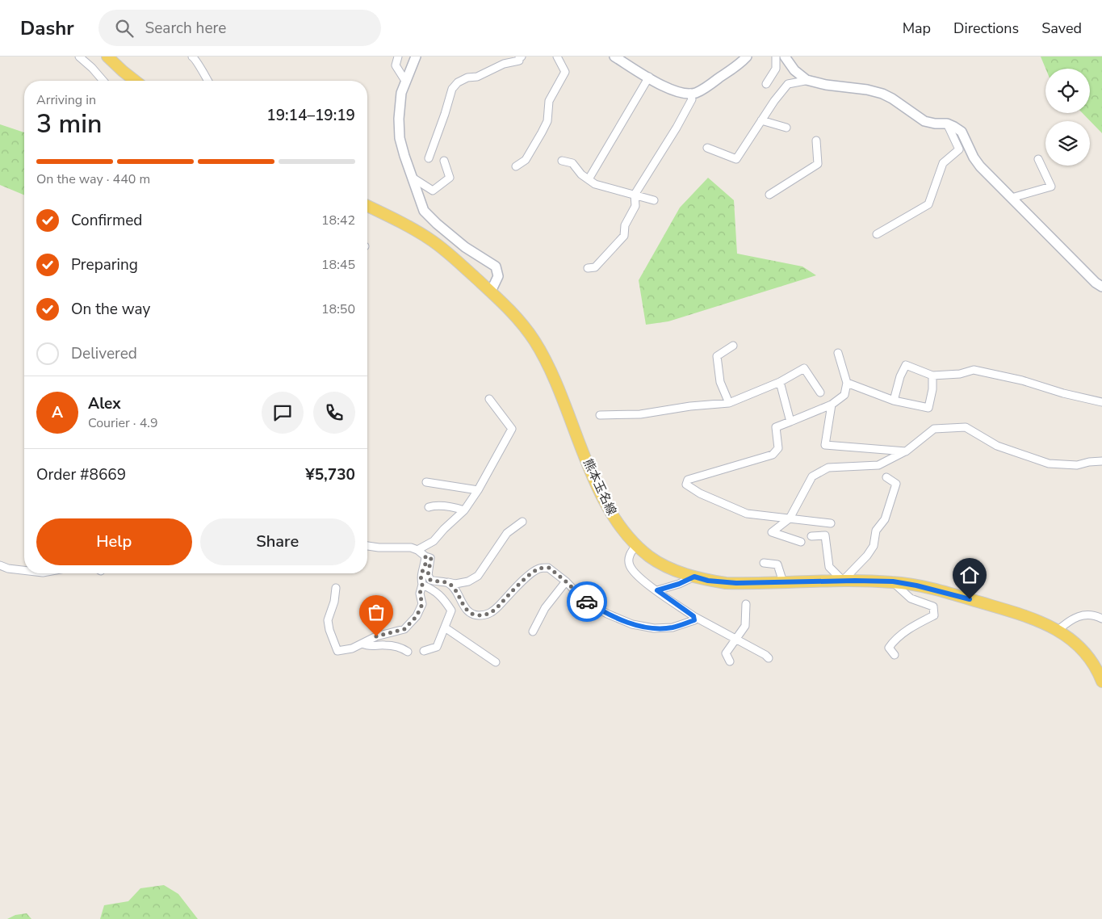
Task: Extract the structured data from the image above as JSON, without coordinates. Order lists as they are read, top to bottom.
{
  "streets": {
    "main road": ["熊本玉名線"]
  },
  "page": {
    "header": "Dashr",
    "search": "Search here",
    "nav": ["Map", "Directions", "Saved"],
    "heading": ["3 min", "Arriving in", "19:14–19:19"],
    "panel": [
      "Alex",
      "Courier · 4.9",
      "Order #8669",
      "¥5,730"
    ],
    "bar": "On the way · 440 m",
    "list": [
      ["Confirmed", "18:42"],
      ["Preparing", "18:45"],
      ["On the way", "18:50"],
      "Delivered"
    ],
    "round": "A",
    "buttons": ["Help", "Share"]
  }
}
